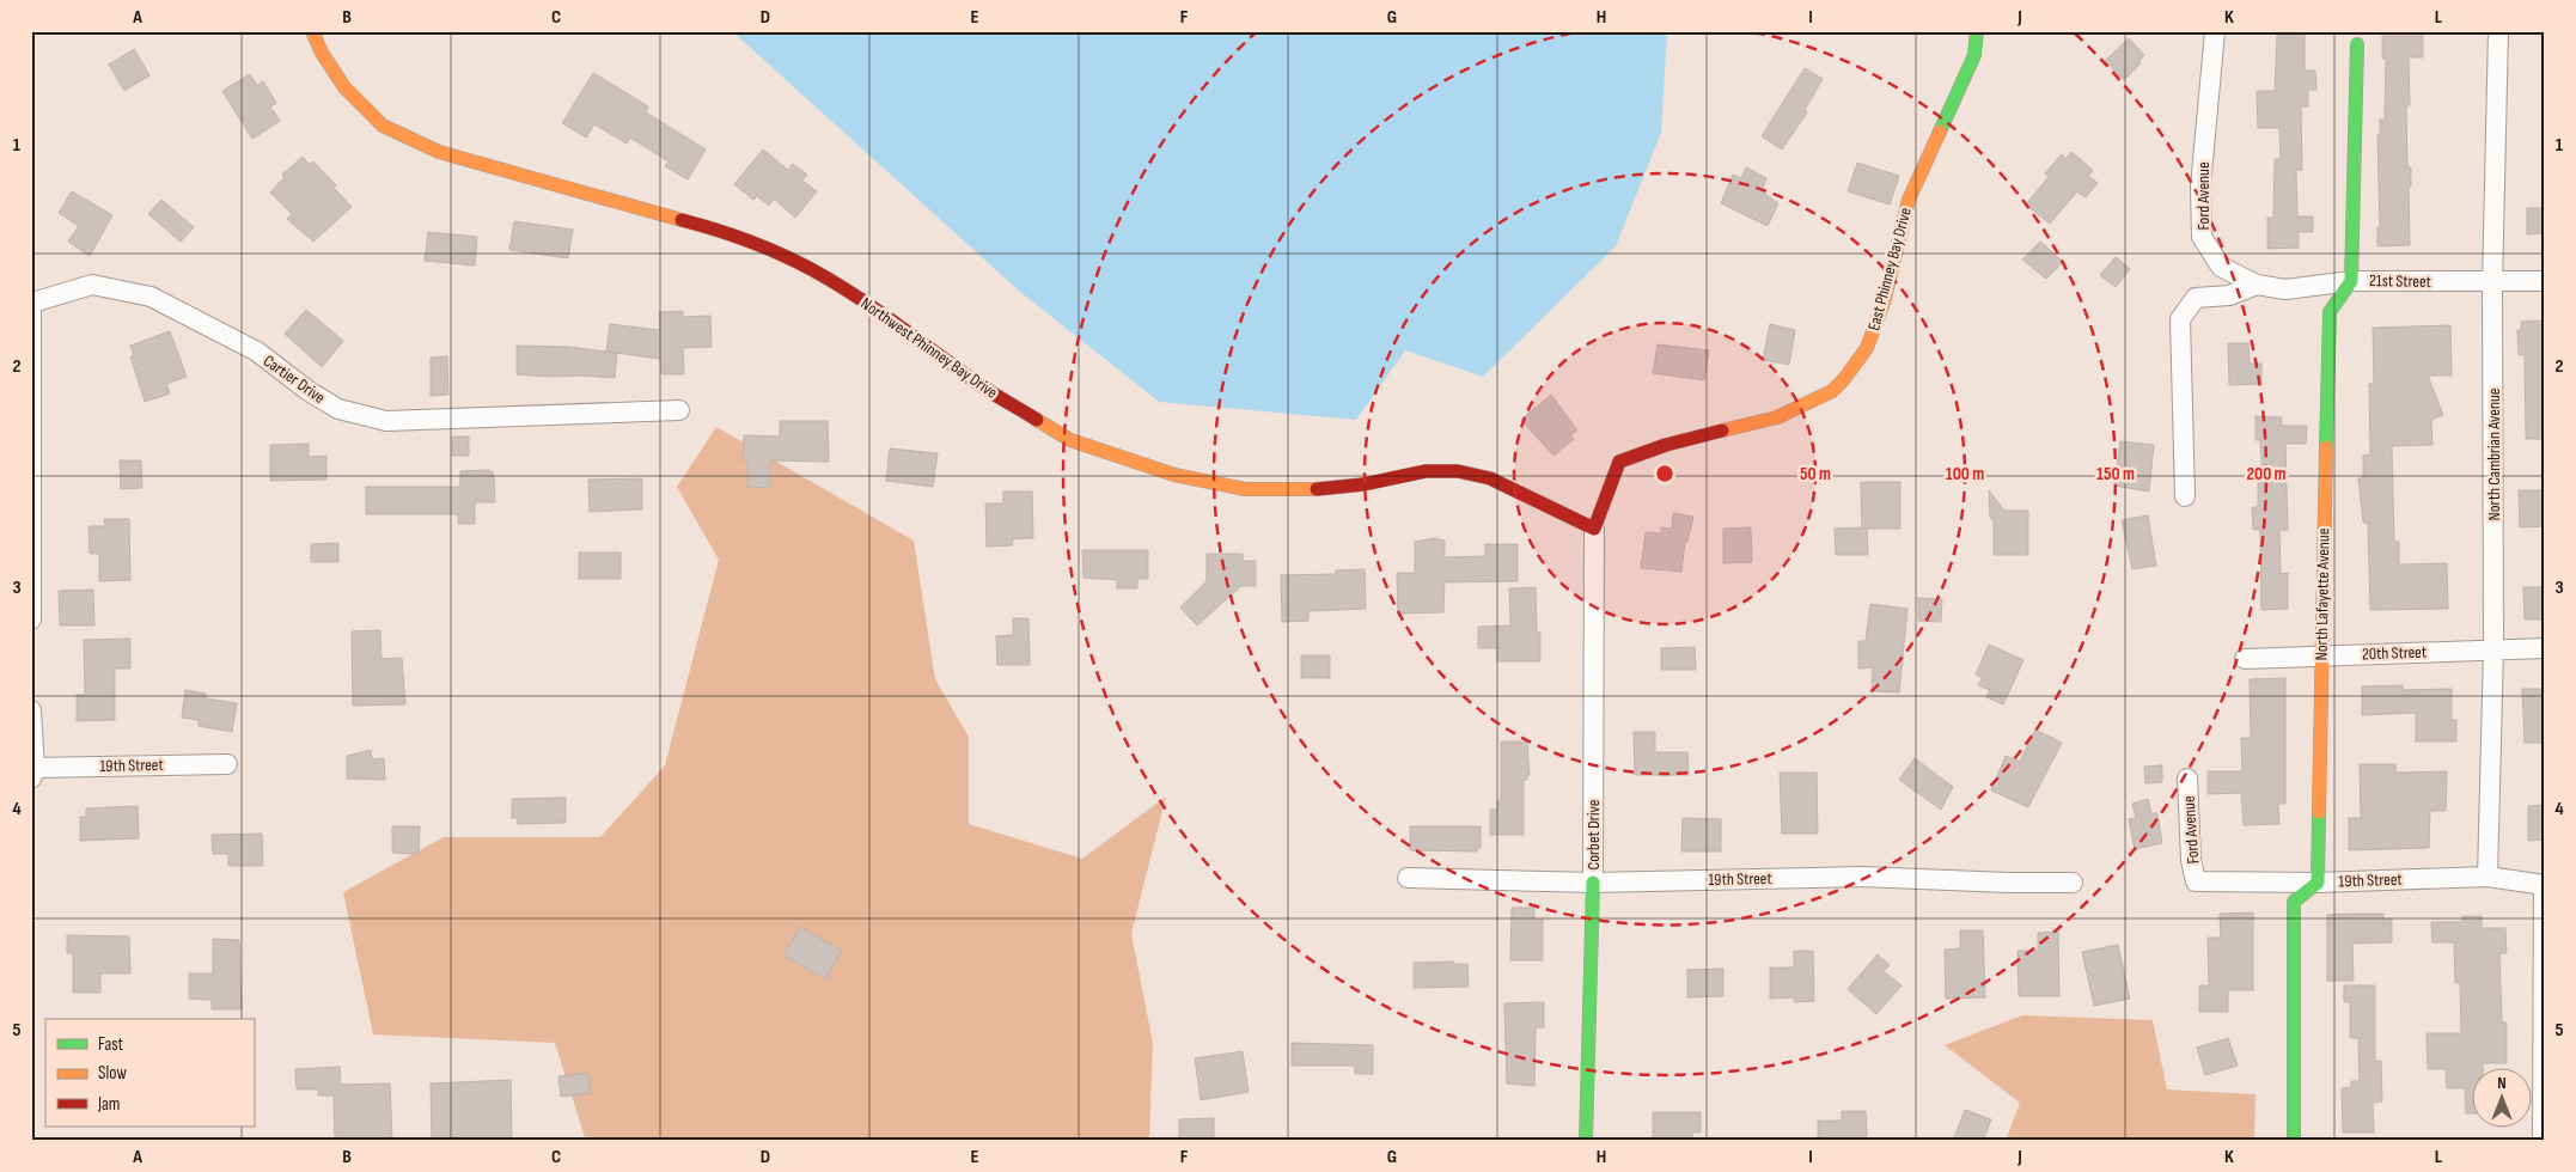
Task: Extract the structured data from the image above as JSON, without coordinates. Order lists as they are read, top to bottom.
{
  "streets": {
    "street": [
      "Ford Avenue",
      "East Phinney Bay Drive",
      "21st Street",
      "Northwest Phinney Bay Drive",
      "Cartier Drive",
      "North Cambrian Avenue",
      "North Lafayette Avenue",
      "20th Street",
      "19th Street",
      "Corbet Drive"
    ]
  },
  "crossings": [
    ["Ford Avenue", "21st Street"],
    ["Ford Avenue", "19th Street"],
    ["East Phinney Bay Drive", "Northwest Phinney Bay Drive"],
    ["East Phinney Bay Drive", "Corbet Drive"],
    ["21st Street", "North Cambrian Avenue"],
    ["21st Street", "North Lafayette Avenue"],
    ["Northwest Phinney Bay Drive", "Corbet Drive"],
    ["North Cambrian Avenue", "20th Street"],
    ["North Cambrian Avenue", "19th Street"],
    ["North Lafayette Avenue", "20th Street"],
    ["North Lafayette Avenue", "19th Street"],
    ["19th Street", "Corbet Drive"]
  ],
  "legend": ["Fast", "Slow", "Jam"],
  "north": "top",
  "grid": {
    "columns": [
      "A",
      "B",
      "C",
      "D",
      "E",
      "F",
      "G",
      "H",
      "I",
      "J",
      "K",
      "L"
    ],
    "rows": [
      "1",
      "2",
      "3",
      "4",
      "5"
    ]
  },
  "rings": [
    "50 m",
    "100 m",
    "150 m",
    "200 m"
  ]
}
